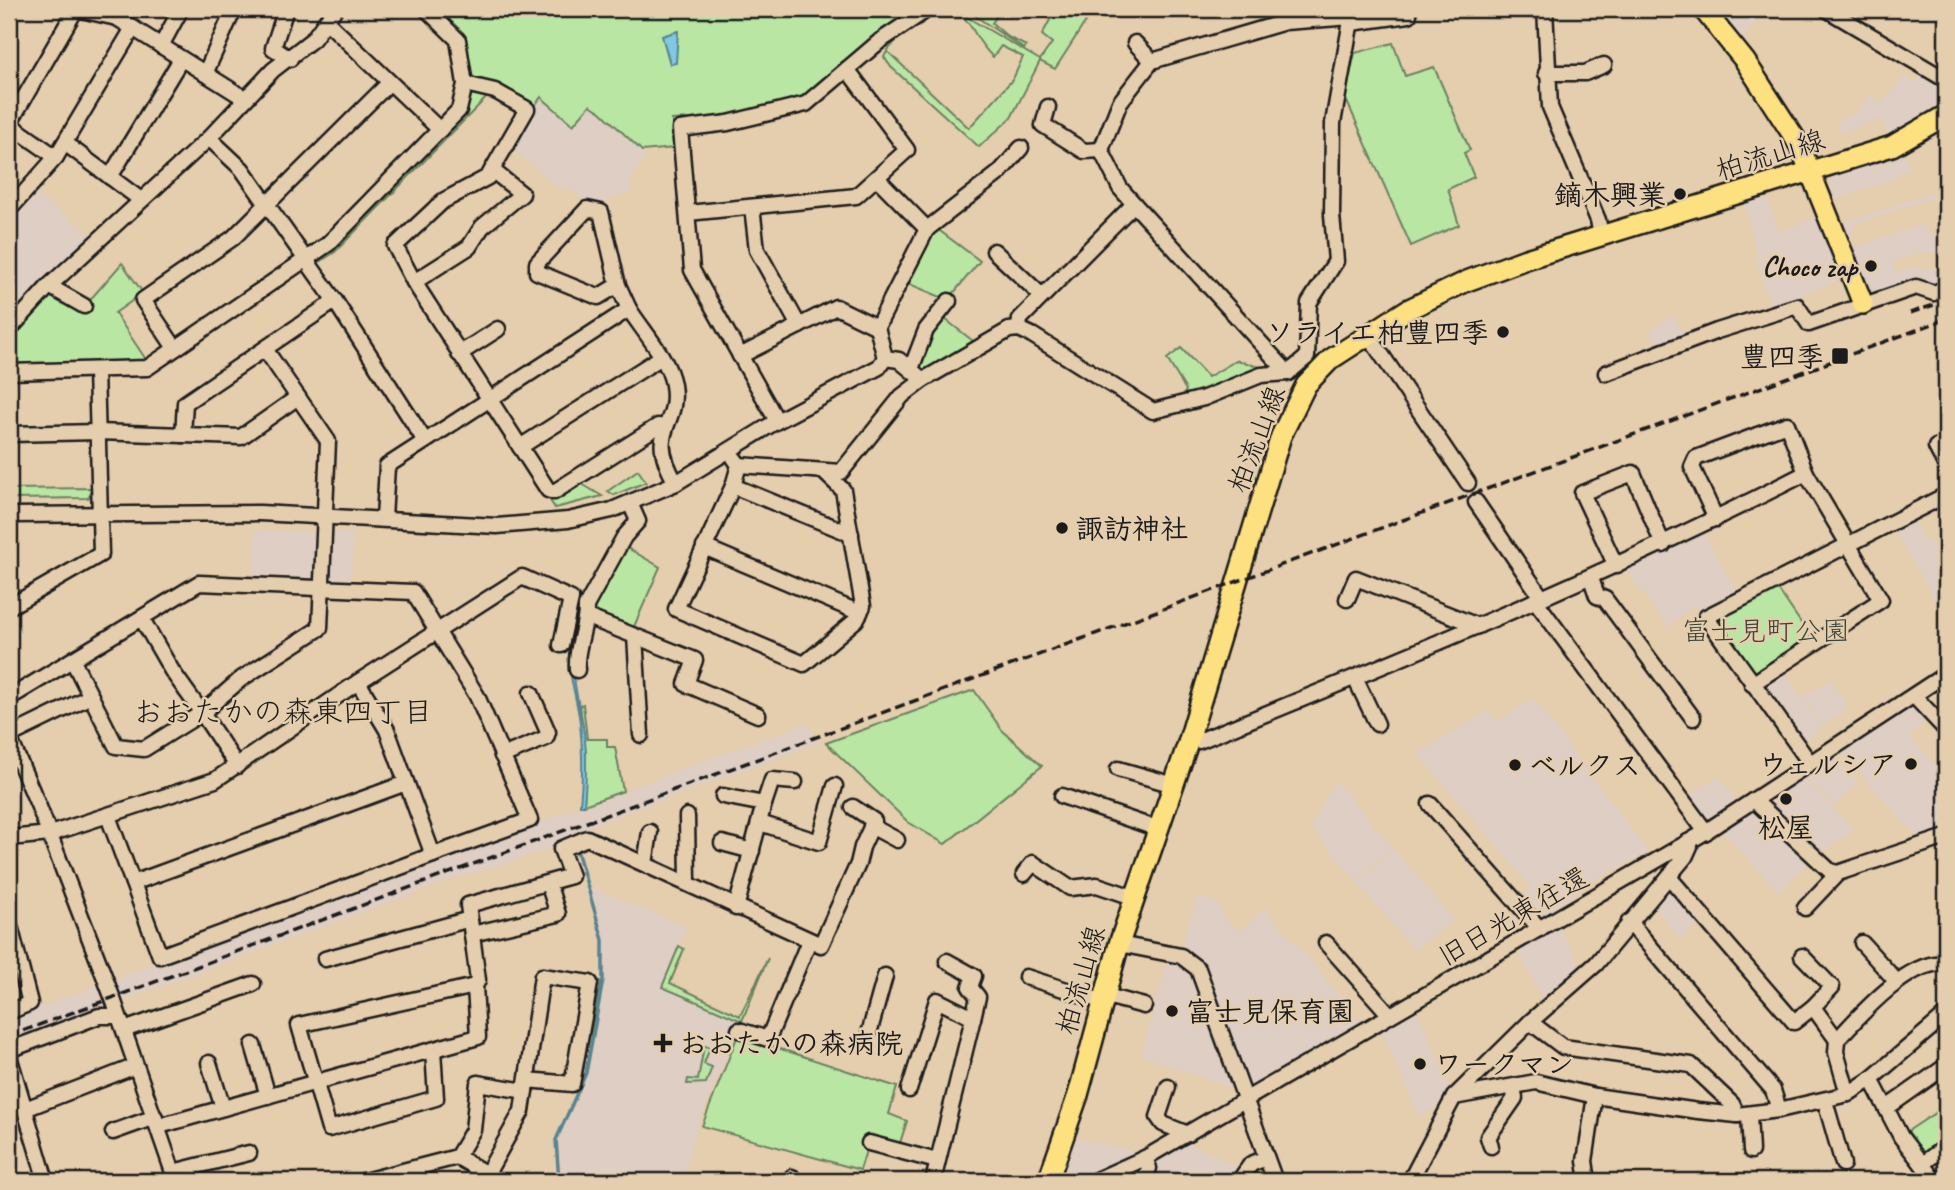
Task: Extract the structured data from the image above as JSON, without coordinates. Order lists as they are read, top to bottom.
{
  "streets": {
    "main road": ["柏流山線"],
    "street": ["旧日光東往還"]
  },
  "districts": ["おおたかの森東四丁目"],
  "parks": ["富士見町公園"],
  "places": {
    "other": [
      "鏑木興業",
      "Choco zap",
      "ソライエ柏豊四季",
      "諏訪神社",
      "ウェルシア",
      "ベルクス",
      "松屋",
      "富士見保育園",
      "ワークマン"
    ],
    "transit": ["豊四季"],
    "health": ["おおたかの森病院"]
  }
}
